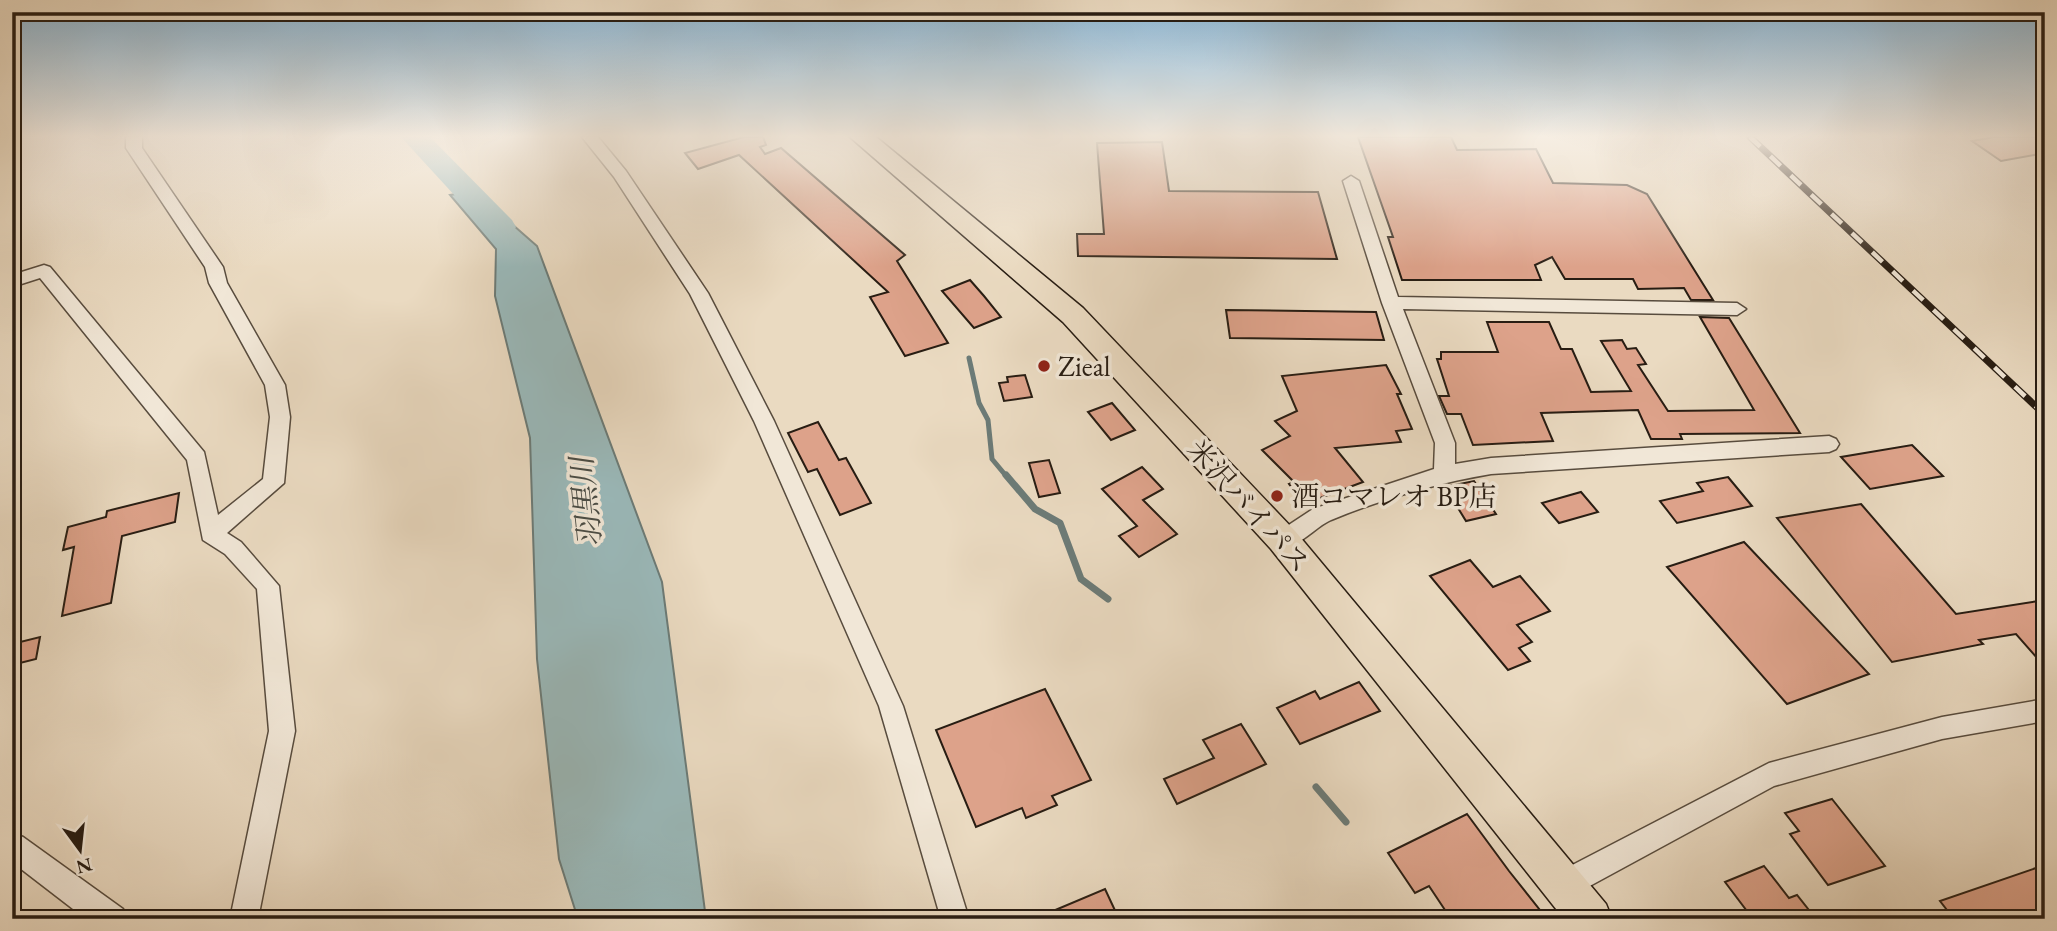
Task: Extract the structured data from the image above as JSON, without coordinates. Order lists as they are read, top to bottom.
{
  "streets": {
    "highway": ["米沢バイパス"]
  },
  "water": ["羽黒川"],
  "places": ["Zieal", "酒コマレオ BP店"],
  "north": "bottom"
}
